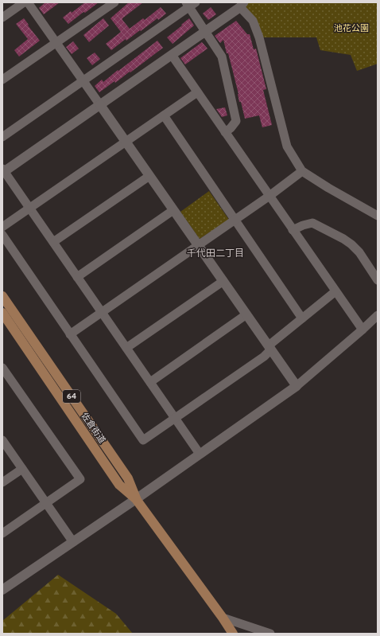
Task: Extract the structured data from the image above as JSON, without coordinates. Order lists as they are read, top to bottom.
{
  "streets": {
    "main road": ["64", "佐倉街道"]
  },
  "districts": ["千代田二丁目"],
  "parks": ["池花公園"]
}
